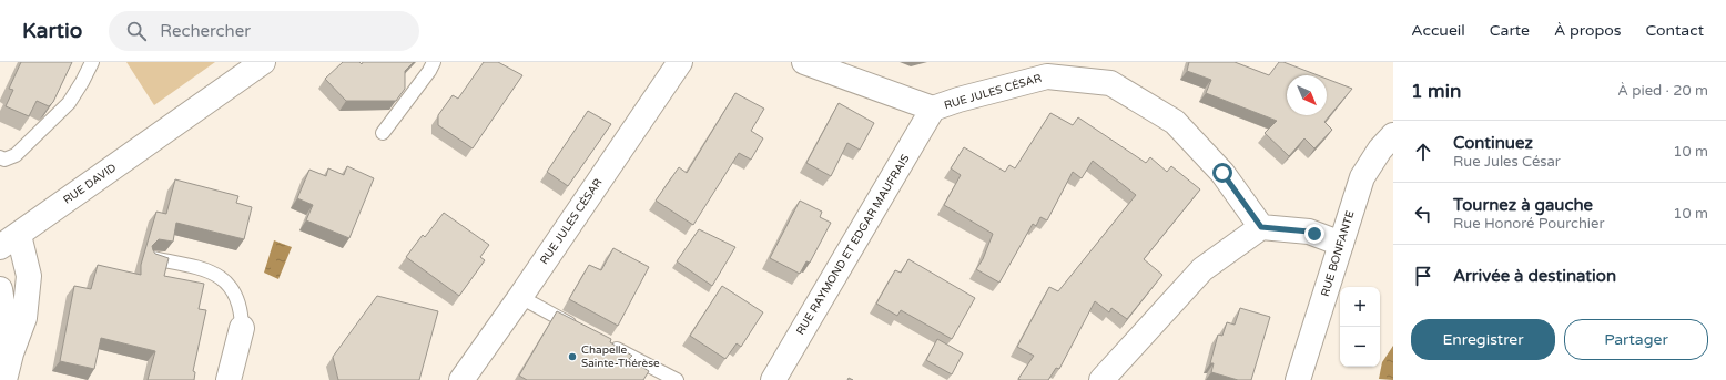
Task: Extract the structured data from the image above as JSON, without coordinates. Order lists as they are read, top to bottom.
{
  "streets": {
    "street": [
      "RUE JULES CÉSAR",
      "RUE DAVID",
      "RUE RAYMOND ET EDGAR MAUFRAIS",
      "RUE BONFANTE"
    ]
  },
  "crossings": [
    ["RUE JULES CÉSAR", "RUE RAYMOND ET EDGAR MAUFRAIS"]
  ],
  "places": ["Chapelle Sainte-Thérèse"],
  "north": "bottom right",
  "page": {
    "header": "Kartio",
    "search": "Rechercher",
    "nav": [
      "Accueil",
      "Carte",
      "À propos",
      "Contact"
    ],
    "heading": ["1 min", "À pied · 20 m"],
    "list": [
      ["Continuez", "Rue Jules César", "10 m"],
      ["Tournez à gauche", "Rue Honoré Pourchier", "10 m"],
      "Arrivée à destination"
    ],
    "map_buttons": ["+", "−"],
    "buttons": ["Enregistrer", "Partager"]
  }
}
